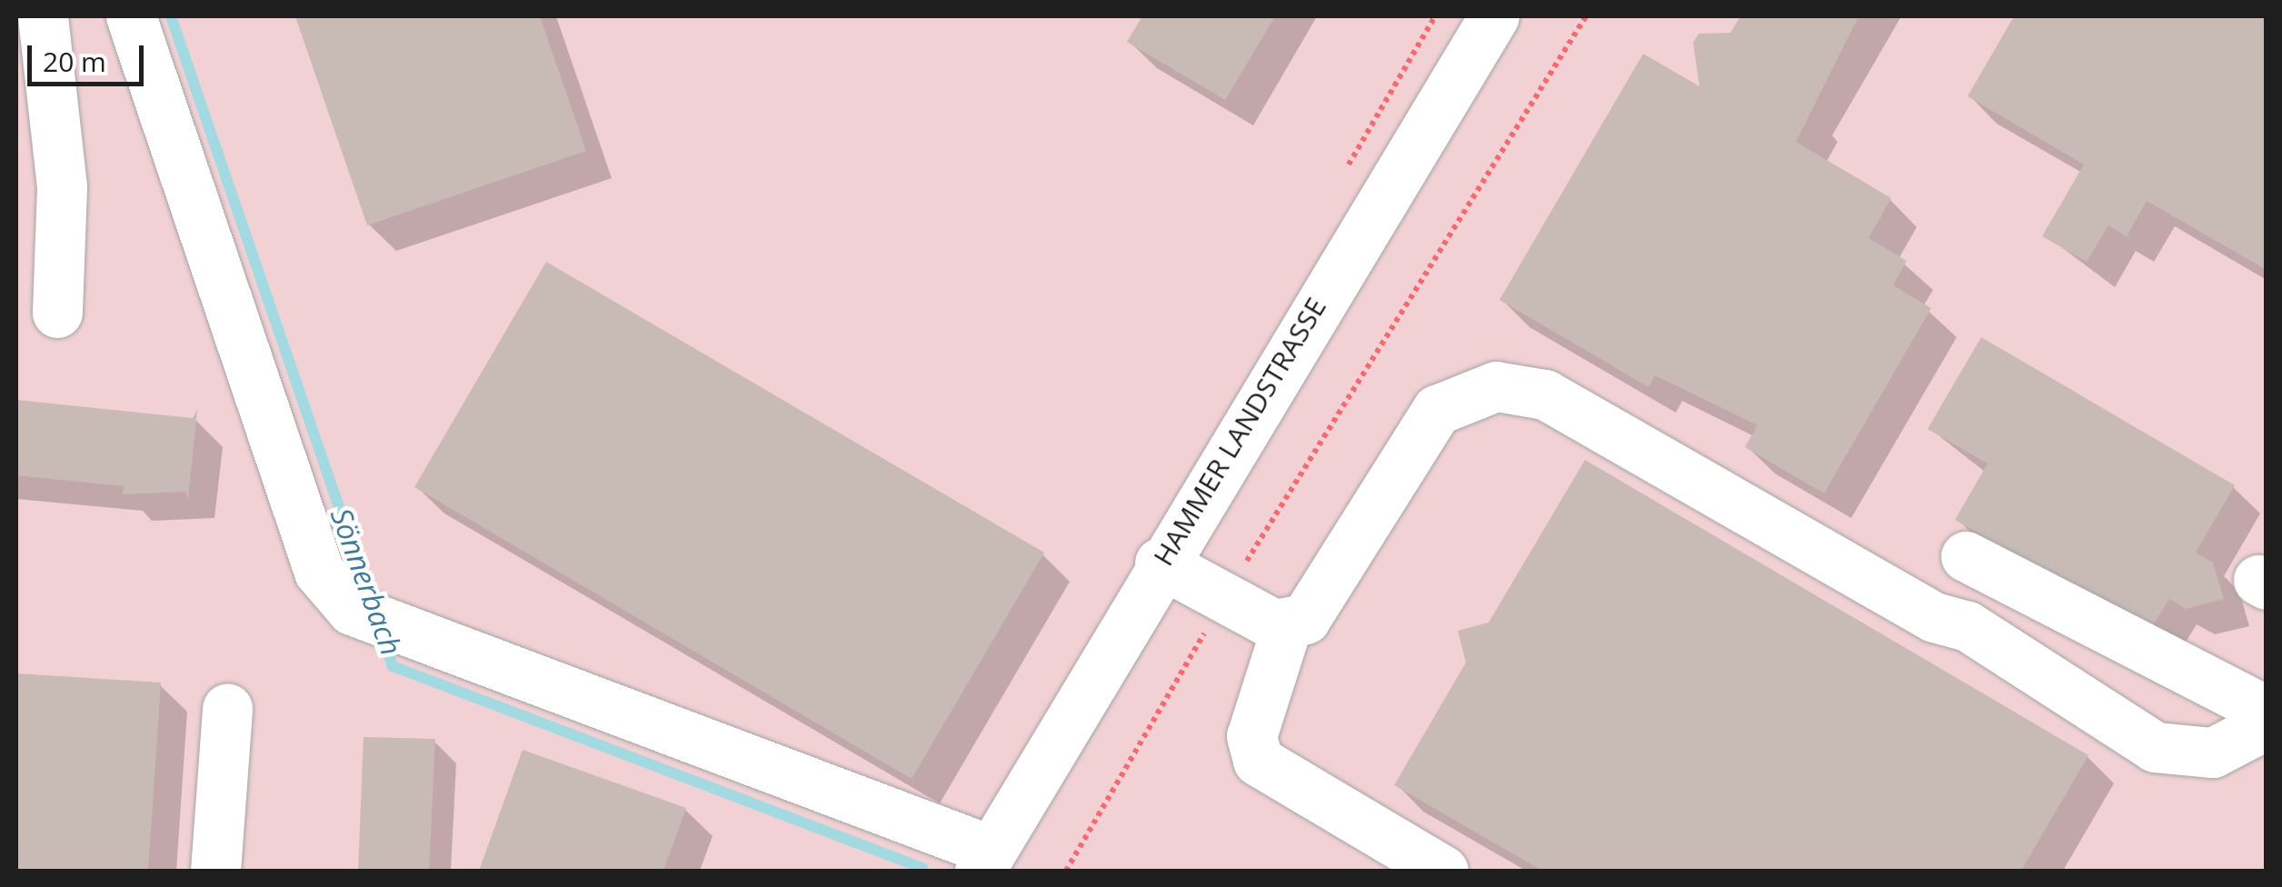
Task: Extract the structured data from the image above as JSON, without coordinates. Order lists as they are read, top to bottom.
{
  "streets": {
    "street": ["HAMMER LANDSTRASSE"]
  },
  "water": ["Sönnerbach"],
  "scale_bar": "20 m"
}
